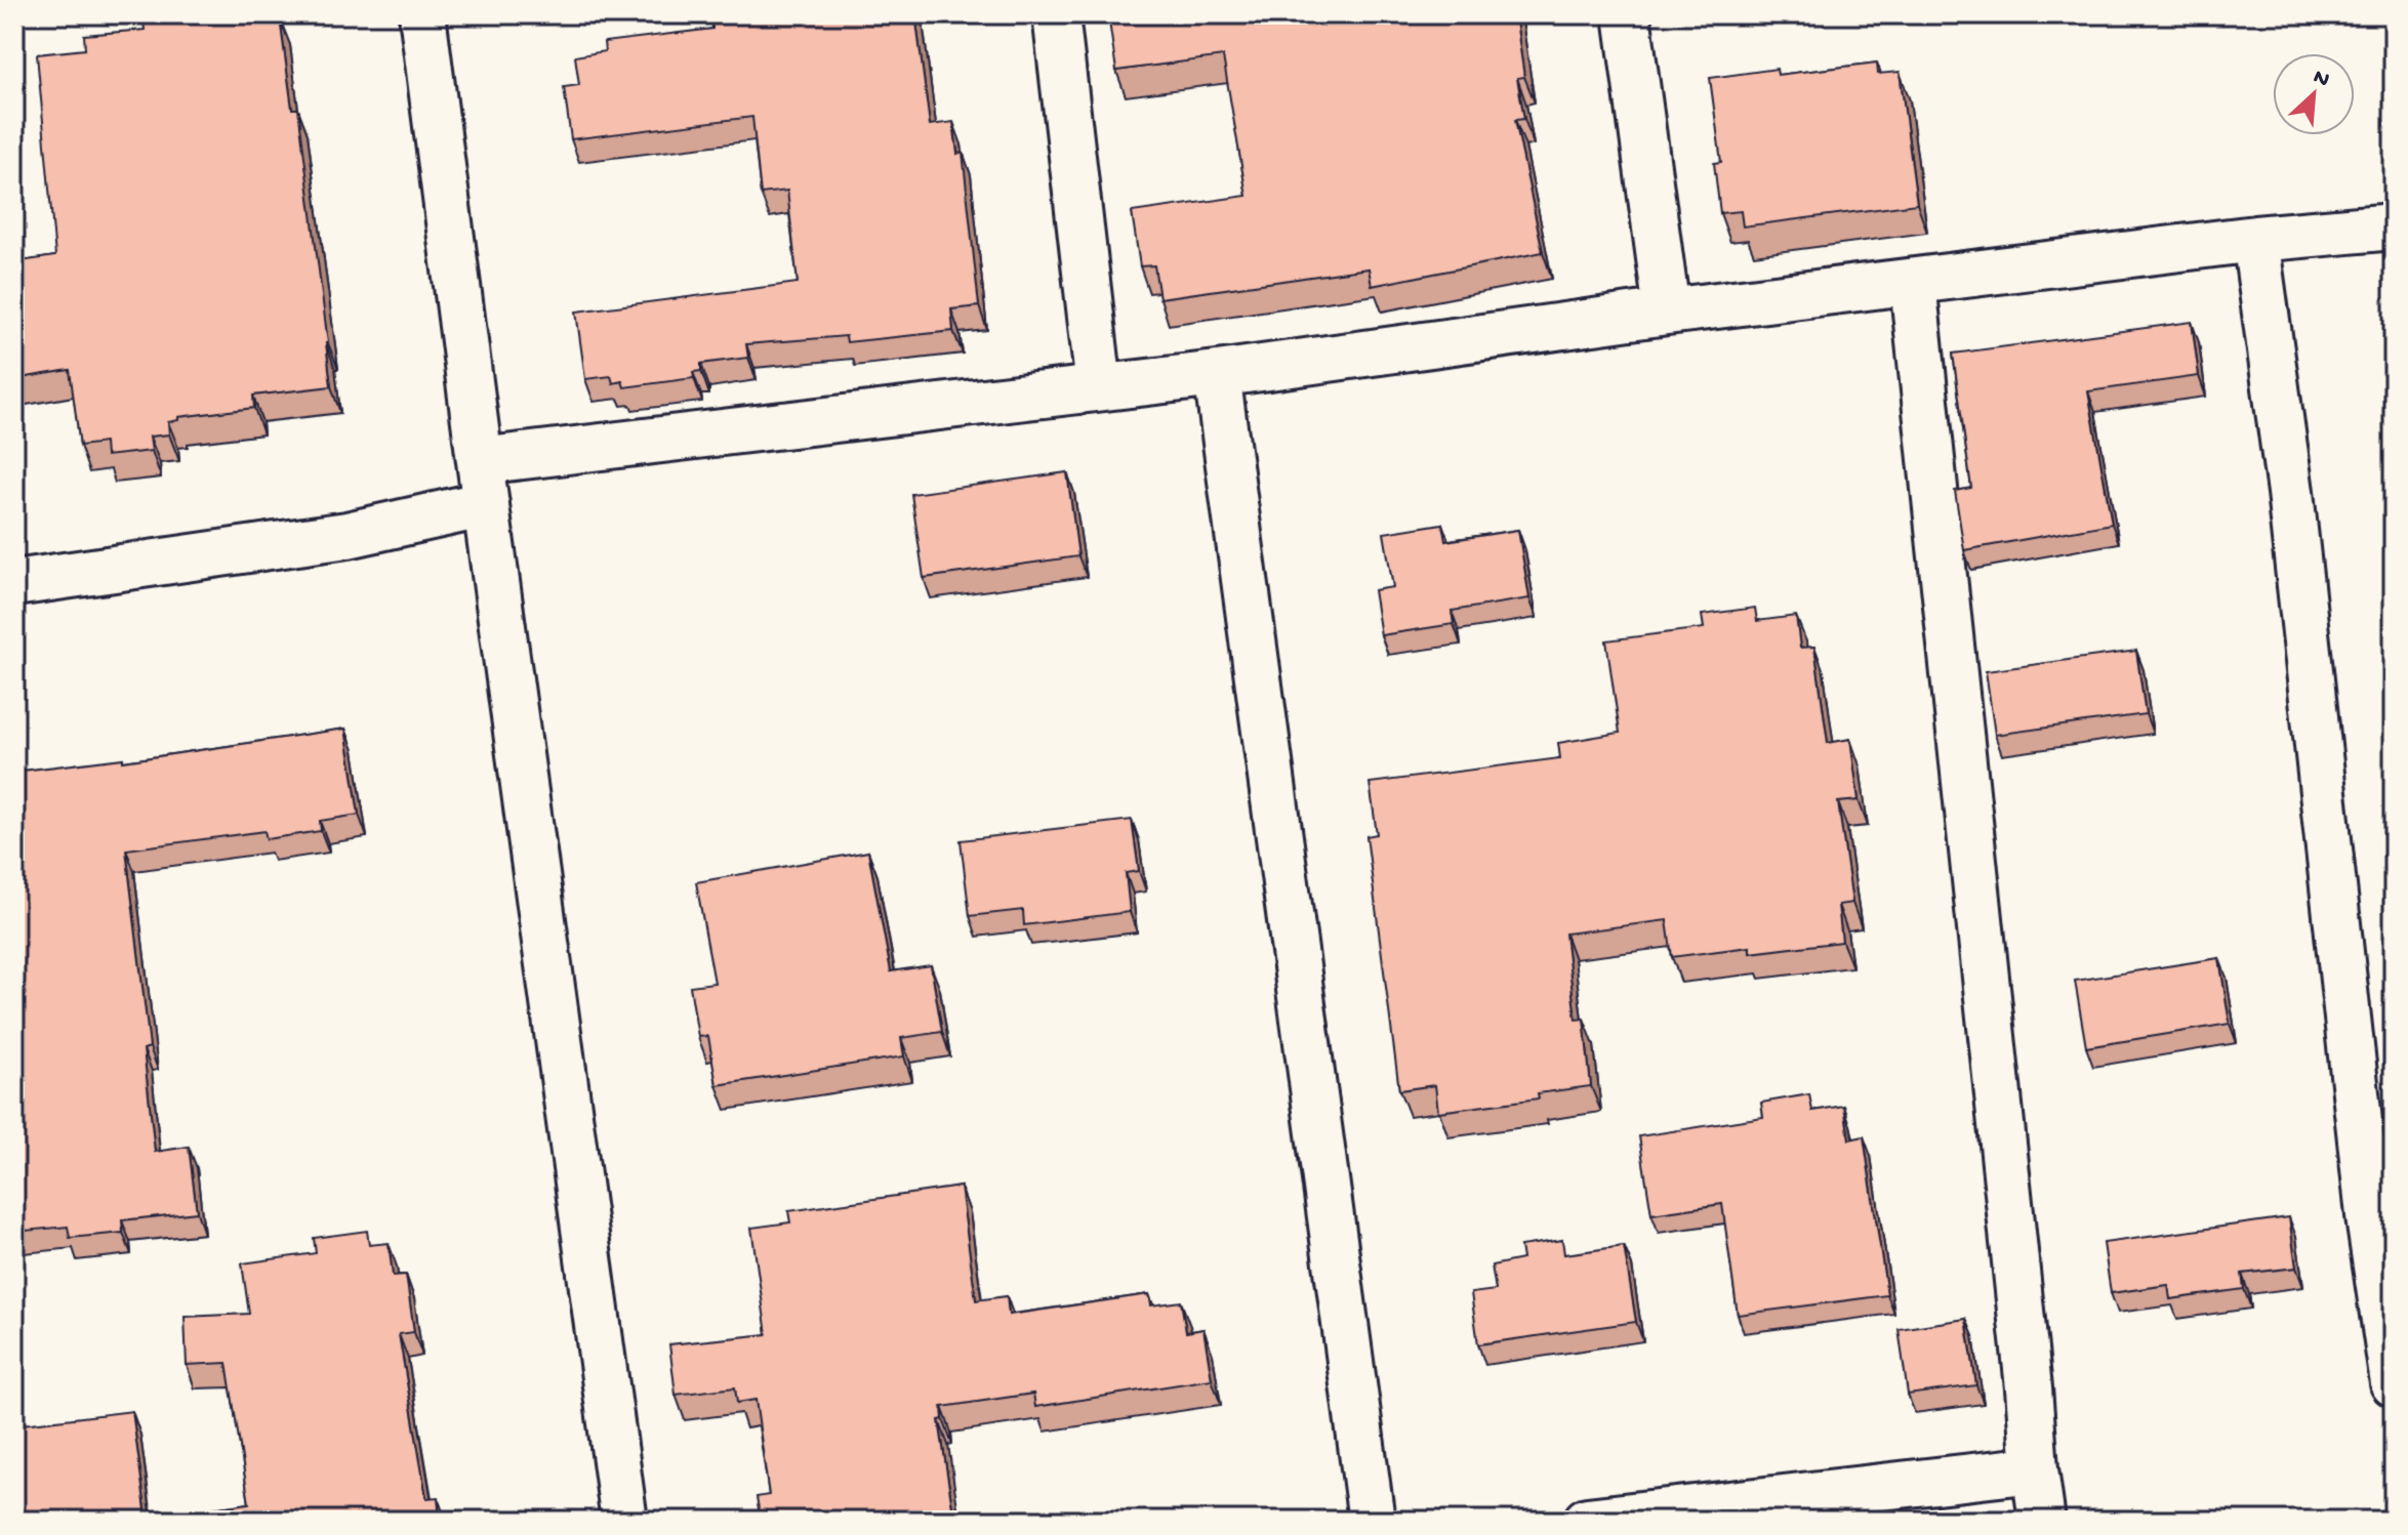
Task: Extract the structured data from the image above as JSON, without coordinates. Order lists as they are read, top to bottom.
{
  "north": "top right"
}
